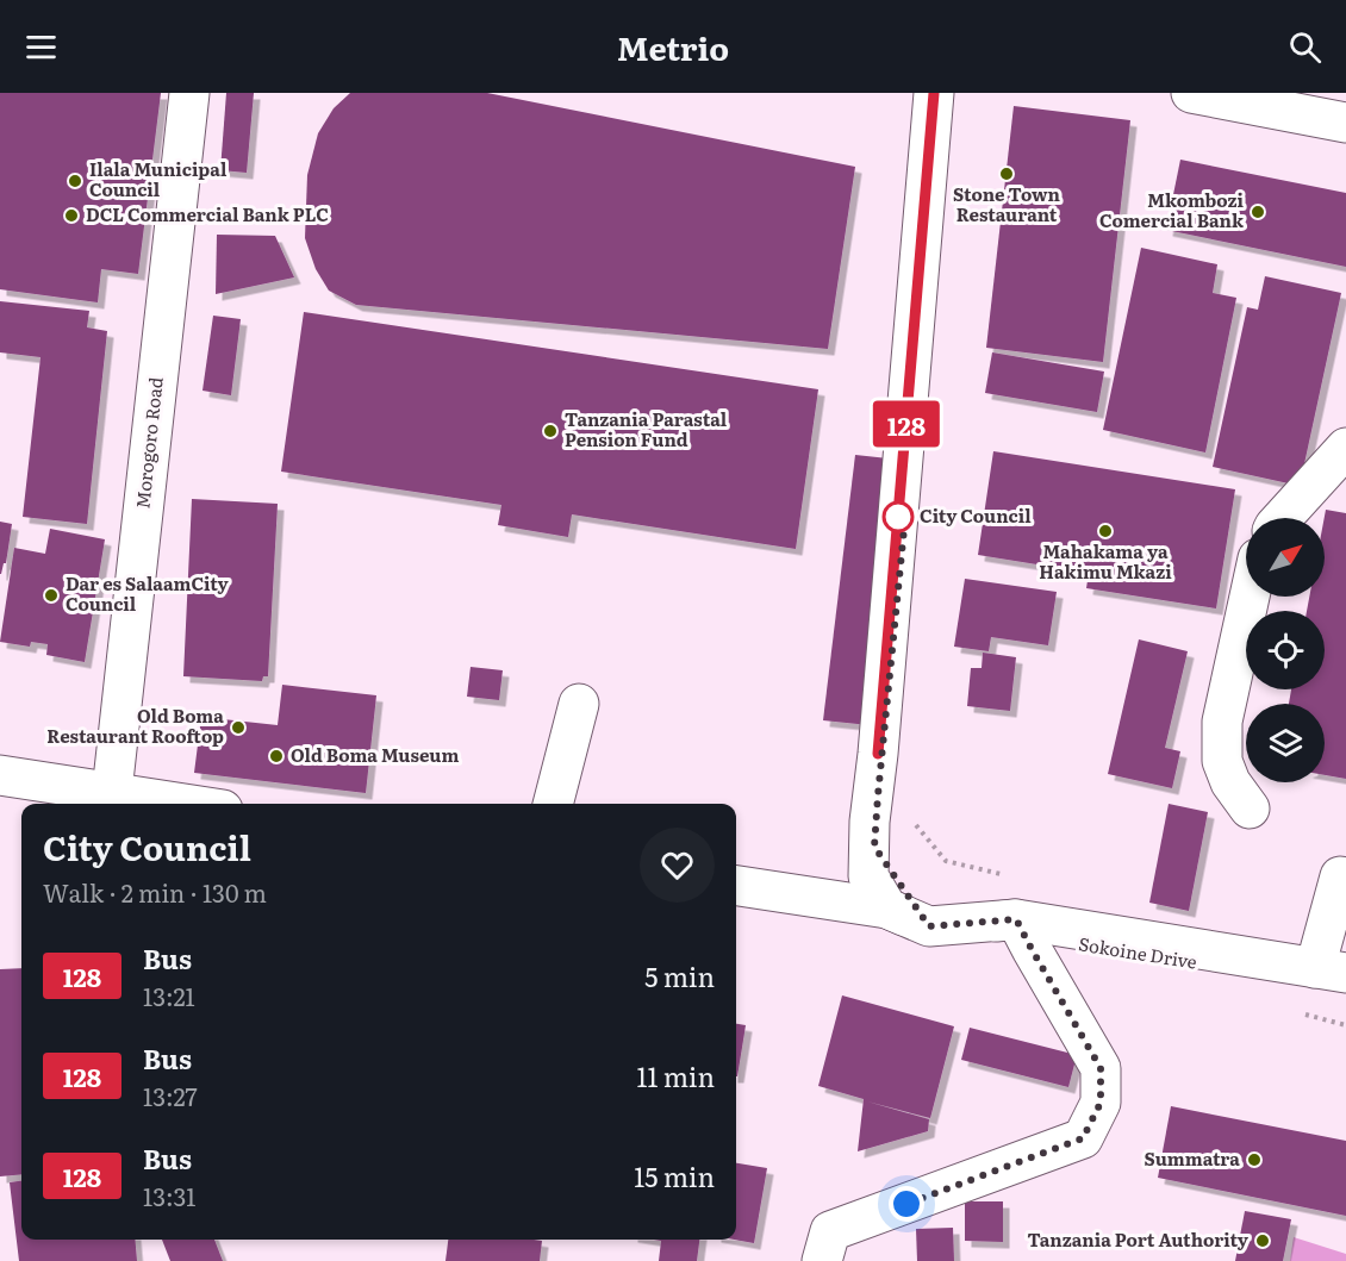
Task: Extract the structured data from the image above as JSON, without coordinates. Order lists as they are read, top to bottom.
{
  "streets": {
    "street": ["Morogoro Road", "Sokoine Drive"]
  },
  "places": [
    "Stone Town Restaurant",
    "Ilala Municipal Council",
    "Mkombozi Comercial Bank",
    "DCL Commercial Bank PLC",
    "Tanzania Parastal Pension Fund",
    "City Council",
    "Mahakama ya Hakimu Mkazi",
    "Dar es SalaamCity Council",
    "Old Boma Restaurant Rooftop",
    "Old Boma Museum",
    "Summatra",
    "Tanzania Port Authority"
  ],
  "lines": ["bus line 128"],
  "north": "top right",
  "page": {
    "header": "Metrio",
    "on_map": "128",
    "heading": ["City Council", "Walk · 2 min · 130 m"],
    "list": [
      {
        "mark": "128",
        "name": "Bus",
        "note": "13:21",
        "value": "5 min"
      },
      {
        "mark": "128",
        "name": "Bus",
        "note": "13:27",
        "value": "11 min"
      },
      {
        "mark": "128",
        "name": "Bus",
        "note": "13:31",
        "value": "15 min"
      }
    ]
  }
}
